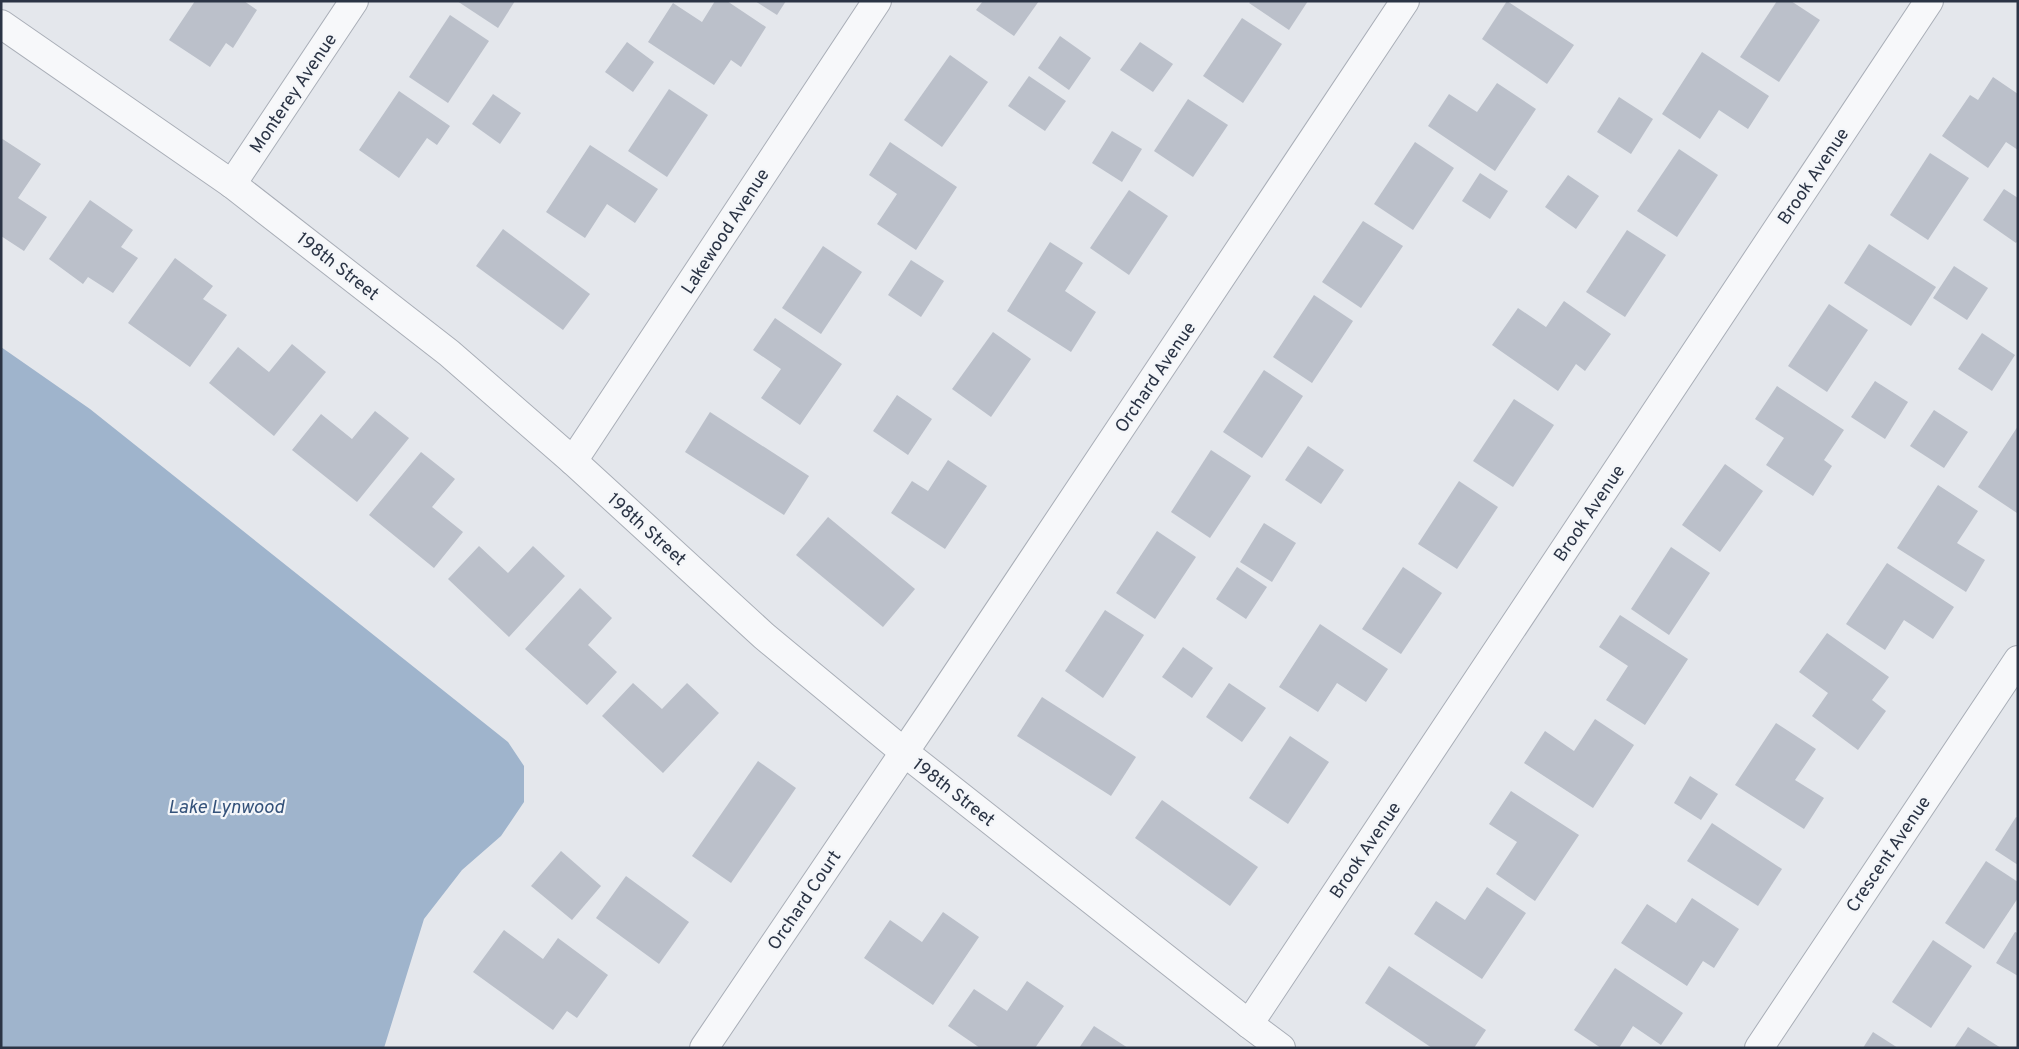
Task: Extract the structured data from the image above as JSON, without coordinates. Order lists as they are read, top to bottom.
{
  "streets": {
    "street": [
      "Monterey Avenue",
      "Brook Avenue",
      "Lakewood Avenue",
      "198th Street",
      "Orchard Avenue",
      "Crescent Avenue",
      "Orchard Court"
    ]
  },
  "crossings": [
    ["Monterey Avenue", "198th Street"],
    ["Brook Avenue", "198th Street"],
    ["Lakewood Avenue", "198th Street"],
    ["198th Street", "Orchard Avenue"],
    ["198th Street", "Orchard Court"],
    ["Orchard Avenue", "Orchard Court"]
  ],
  "water": ["Lake Lynwood"]
}
